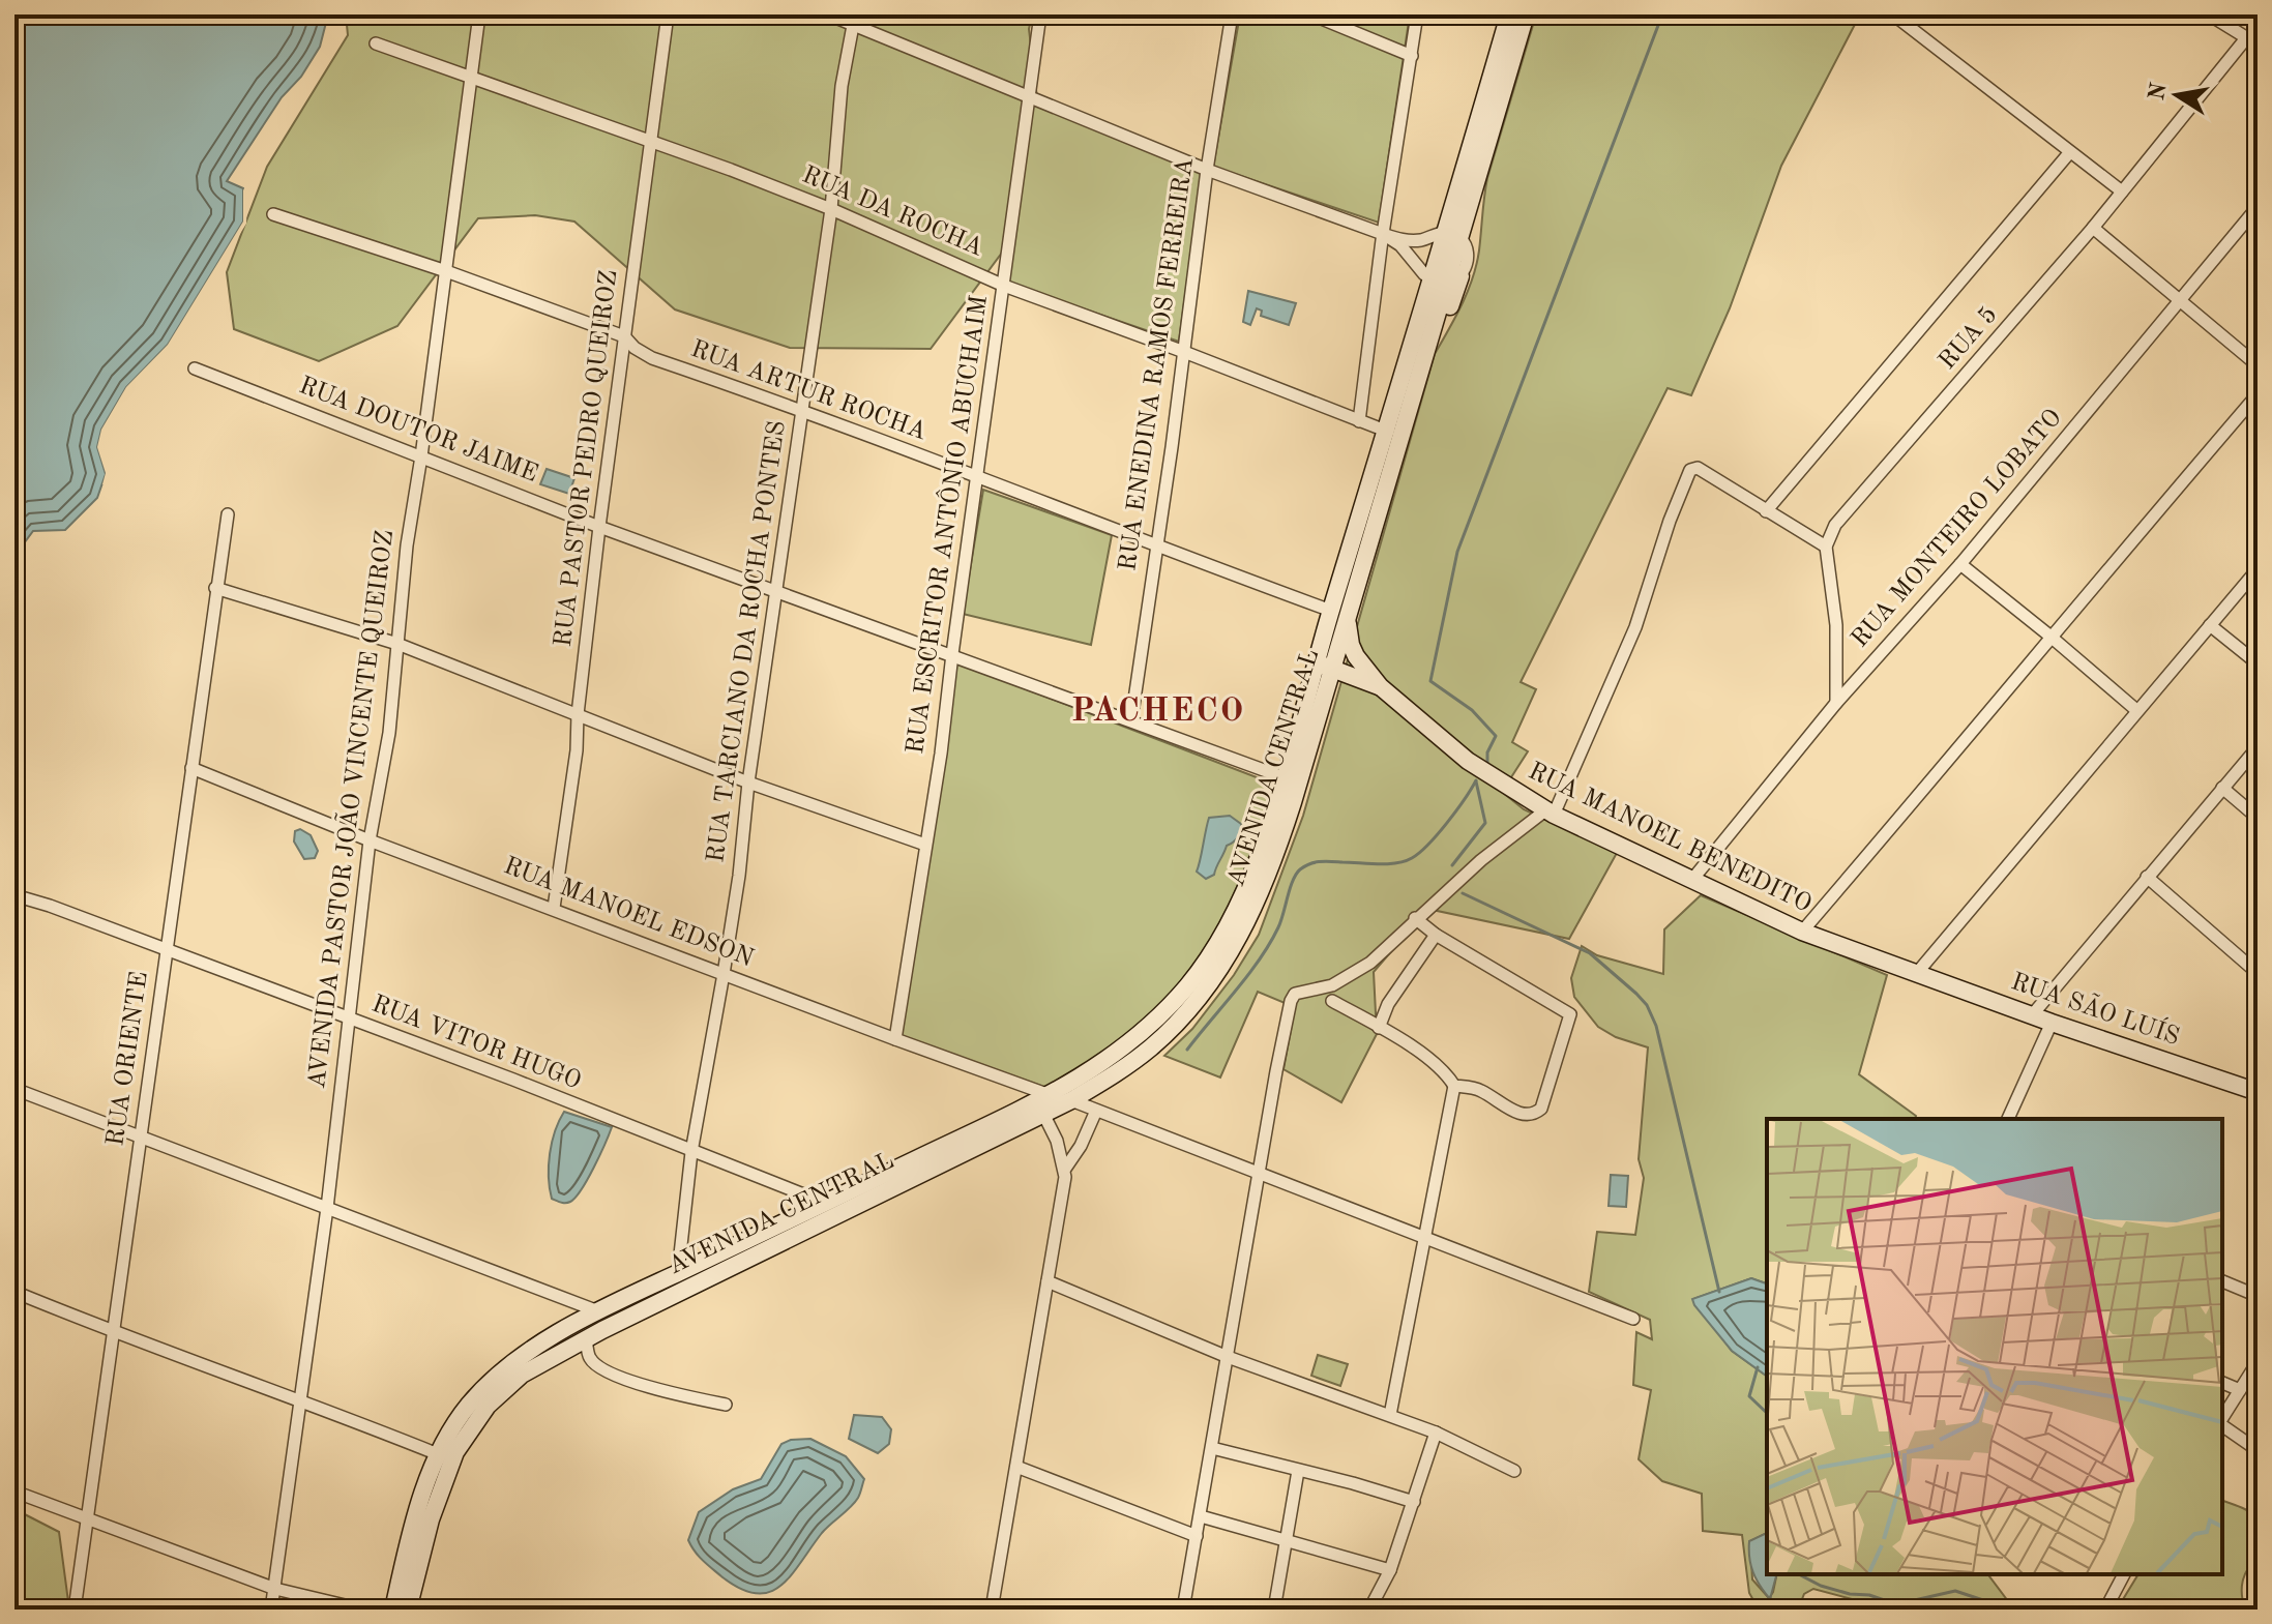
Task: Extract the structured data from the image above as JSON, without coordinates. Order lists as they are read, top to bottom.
{
  "streets": {
    "main road": ["AVENIDA CENTRAL", "RUA MANOEL BENEDITO", "RUA SÃO LUÍS"],
    "street": [
      "RUA DA ROCHA",
      "RUA 5",
      "RUA ENEDINA RAMOS FERREIRA",
      "RUA ARTUR ROCHA",
      "RUA DOUTOR JAIME",
      "RUA PASTOR PEDRO QUEIROZ",
      "RUA ESCRITOR ANTÔNIO ABUCHAIM",
      "RUA MONTEIRO LOBATO",
      "RUA TARCIANO DA ROCHA PONTES",
      "AVENIDA PASTOR JOÃO VINCENTE QUEIROZ",
      "RUA MANOEL EDSON",
      "RUA VITOR HUGO",
      "RUA ORIENTE"
    ]
  },
  "crossings": [
    ["RUA DA ROCHA", "RUA ENEDINA RAMOS FERREIRA"],
    ["RUA DA ROCHA", "RUA PASTOR PEDRO QUEIROZ"],
    ["RUA DA ROCHA", "RUA ESCRITOR ANTÔNIO ABUCHAIM"],
    ["RUA DA ROCHA", "RUA TARCIANO DA ROCHA PONTES"],
    ["RUA DA ROCHA", "AVENIDA CENTRAL"],
    ["RUA DA ROCHA", "AVENIDA PASTOR JOÃO VINCENTE QUEIROZ"],
    ["RUA ENEDINA RAMOS FERREIRA", "RUA ARTUR ROCHA"],
    ["RUA ENEDINA RAMOS FERREIRA", "RUA DOUTOR JAIME"],
    ["RUA ARTUR ROCHA", "RUA PASTOR PEDRO QUEIROZ"],
    ["RUA ARTUR ROCHA", "RUA ESCRITOR ANTÔNIO ABUCHAIM"],
    ["RUA ARTUR ROCHA", "RUA TARCIANO DA ROCHA PONTES"],
    ["RUA ARTUR ROCHA", "AVENIDA CENTRAL"],
    ["RUA ARTUR ROCHA", "AVENIDA PASTOR JOÃO VINCENTE QUEIROZ"],
    ["RUA DOUTOR JAIME", "RUA PASTOR PEDRO QUEIROZ"],
    ["RUA DOUTOR JAIME", "RUA ESCRITOR ANTÔNIO ABUCHAIM"],
    ["RUA DOUTOR JAIME", "RUA TARCIANO DA ROCHA PONTES"],
    ["RUA DOUTOR JAIME", "AVENIDA CENTRAL"],
    ["RUA DOUTOR JAIME", "AVENIDA PASTOR JOÃO VINCENTE QUEIROZ"],
    ["RUA PASTOR PEDRO QUEIROZ", "RUA MANOEL EDSON"],
    ["RUA ESCRITOR ANTÔNIO ABUCHAIM", "RUA MANOEL EDSON"],
    ["RUA MONTEIRO LOBATO", "RUA MANOEL BENEDITO"],
    ["RUA TARCIANO DA ROCHA PONTES", "AVENIDA CENTRAL"],
    ["RUA TARCIANO DA ROCHA PONTES", "RUA MANOEL EDSON"],
    ["RUA TARCIANO DA ROCHA PONTES", "RUA VITOR HUGO"],
    ["AVENIDA CENTRAL", "RUA MANOEL BENEDITO"],
    ["AVENIDA CENTRAL", "RUA MANOEL EDSON"],
    ["AVENIDA CENTRAL", "RUA VITOR HUGO"],
    ["AVENIDA PASTOR JOÃO VINCENTE QUEIROZ", "RUA MANOEL EDSON"],
    ["AVENIDA PASTOR JOÃO VINCENTE QUEIROZ", "RUA VITOR HUGO"],
    ["RUA MANOEL BENEDITO", "RUA SÃO LUÍS"],
    ["RUA MANOEL EDSON", "RUA ORIENTE"],
    ["RUA VITOR HUGO", "RUA ORIENTE"]
  ],
  "districts": ["PACHECO"],
  "north": "left"
}
